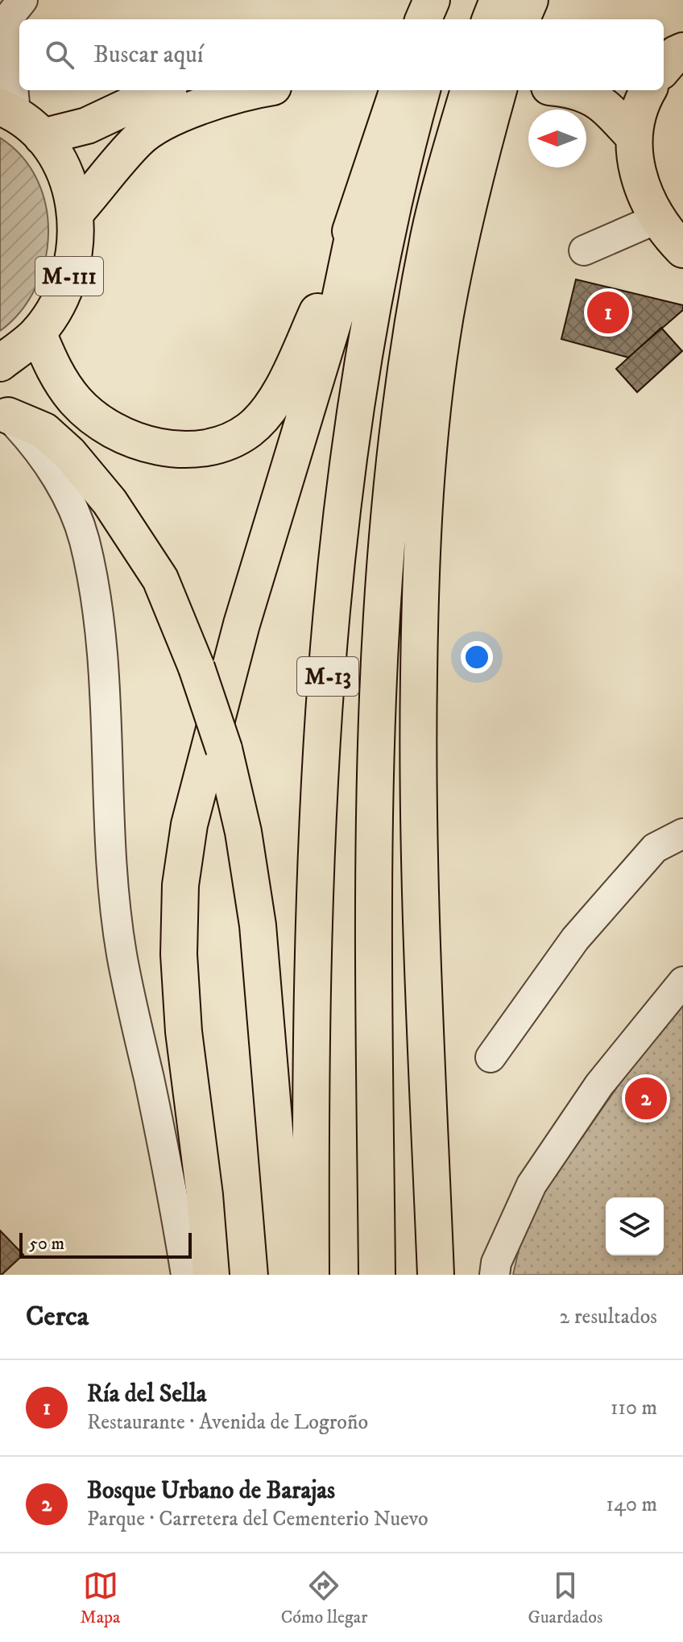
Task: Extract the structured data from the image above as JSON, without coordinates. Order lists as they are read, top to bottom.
{
  "streets": {
    "main road": ["M-111", "M-13"]
  },
  "scale_bar": "50 m",
  "north": "left",
  "page": {
    "search": "Buscar aquí",
    "pins": ["1", "2"],
    "scale": "50 m",
    "heading": ["Cerca", "2 resultados"],
    "list": [
      {
        "mark": "1",
        "name": "Ría del Sella",
        "note": "Restaurante · Avenida de Logroño",
        "value": "110 m"
      },
      {
        "mark": "2",
        "name": "Bosque Urbano de Barajas",
        "note": "Parque · Carretera del Cementerio Nuevo",
        "value": "140 m"
      }
    ],
    "nav": ["Mapa", "Cómo llegar", "Guardados"]
  }
}
